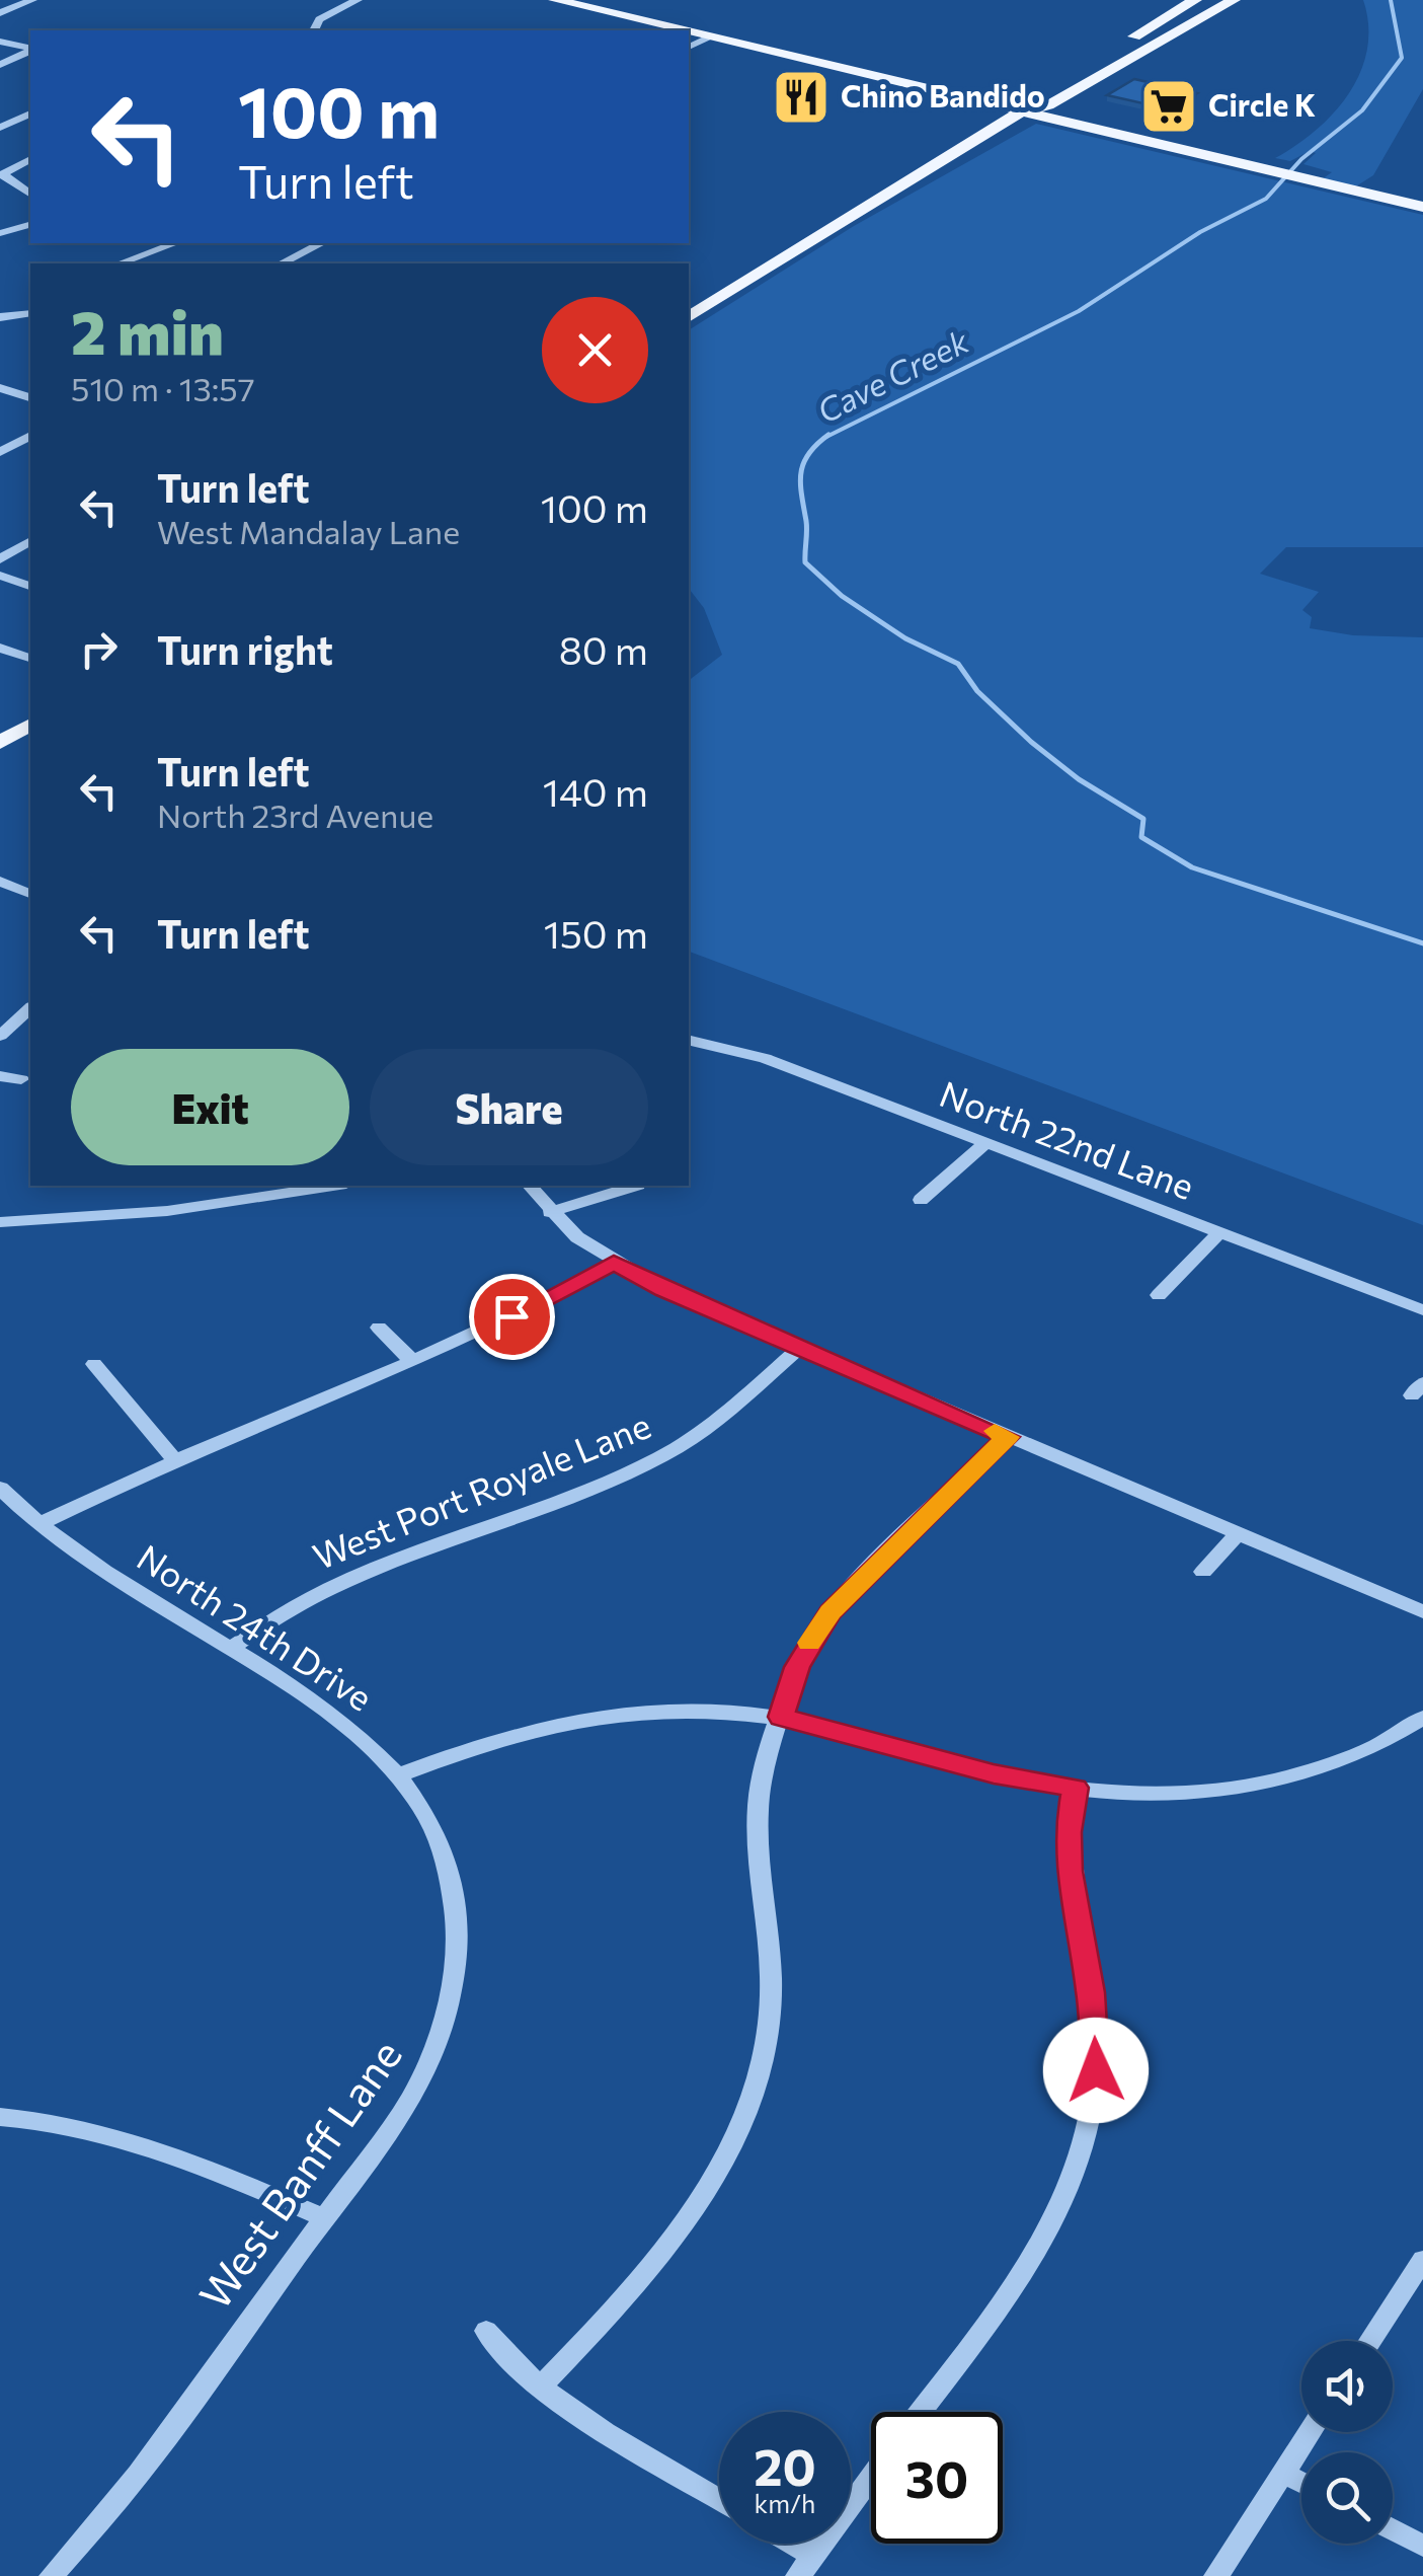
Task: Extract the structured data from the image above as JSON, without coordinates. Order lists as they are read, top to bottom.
{
  "streets": {
    "street": [
      "North 22nd Lane",
      "West Port Royale Lane",
      "North 24th Drive",
      "West Banff Lane"
    ]
  },
  "crossings": [
    ["West Port Royale Lane", "North 24th Drive"],
    ["North 24th Drive", "West Banff Lane"]
  ],
  "water": ["Cave Creek"],
  "places": {
    "restaurant": ["Chino Bandido"],
    "supermarket": ["Circle K"]
  },
  "page": {
    "turn": ["100 m", "Turn left"],
    "heading": ["2 min", "510 m · 13:57"],
    "list": [
      {
        "name": "Turn left",
        "note": "West Mandalay Lane",
        "value": "100 m"
      },
      {
        "name": "Turn right",
        "value": "80 m"
      },
      {
        "name": "Turn left",
        "note": "North 23rd Avenue",
        "value": "140 m"
      },
      {
        "name": "Turn left",
        "value": "150 m"
      }
    ],
    "buttons": ["Exit", "Share"],
    "speed": "20 km/h",
    "limit": "30"
  }
}
